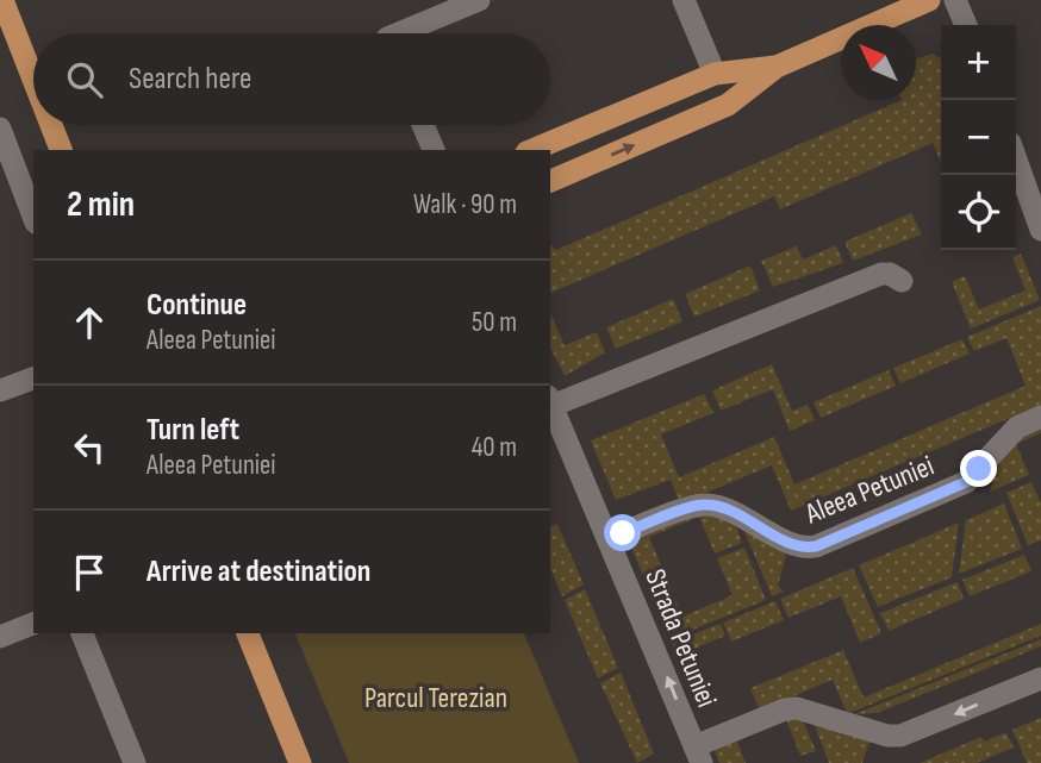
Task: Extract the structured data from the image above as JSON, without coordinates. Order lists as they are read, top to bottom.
{
  "streets": {
    "street": ["Aleea Petuniei", "Strada Petuniei"]
  },
  "crossings": [
    ["Aleea Petuniei", "Strada Petuniei"]
  ],
  "one_way": ["Strada Petuniei"],
  "parks": ["Parcul Terezian"],
  "north": "top left",
  "page": {
    "map_buttons": ["+", "−"],
    "search": "Search here",
    "heading": ["2 min", "Walk · 90 m"],
    "list": [
      ["Continue", "Aleea Petuniei", "50 m"],
      ["Turn left", "Aleea Petuniei", "40 m"],
      "Arrive at destination"
    ]
  }
}
